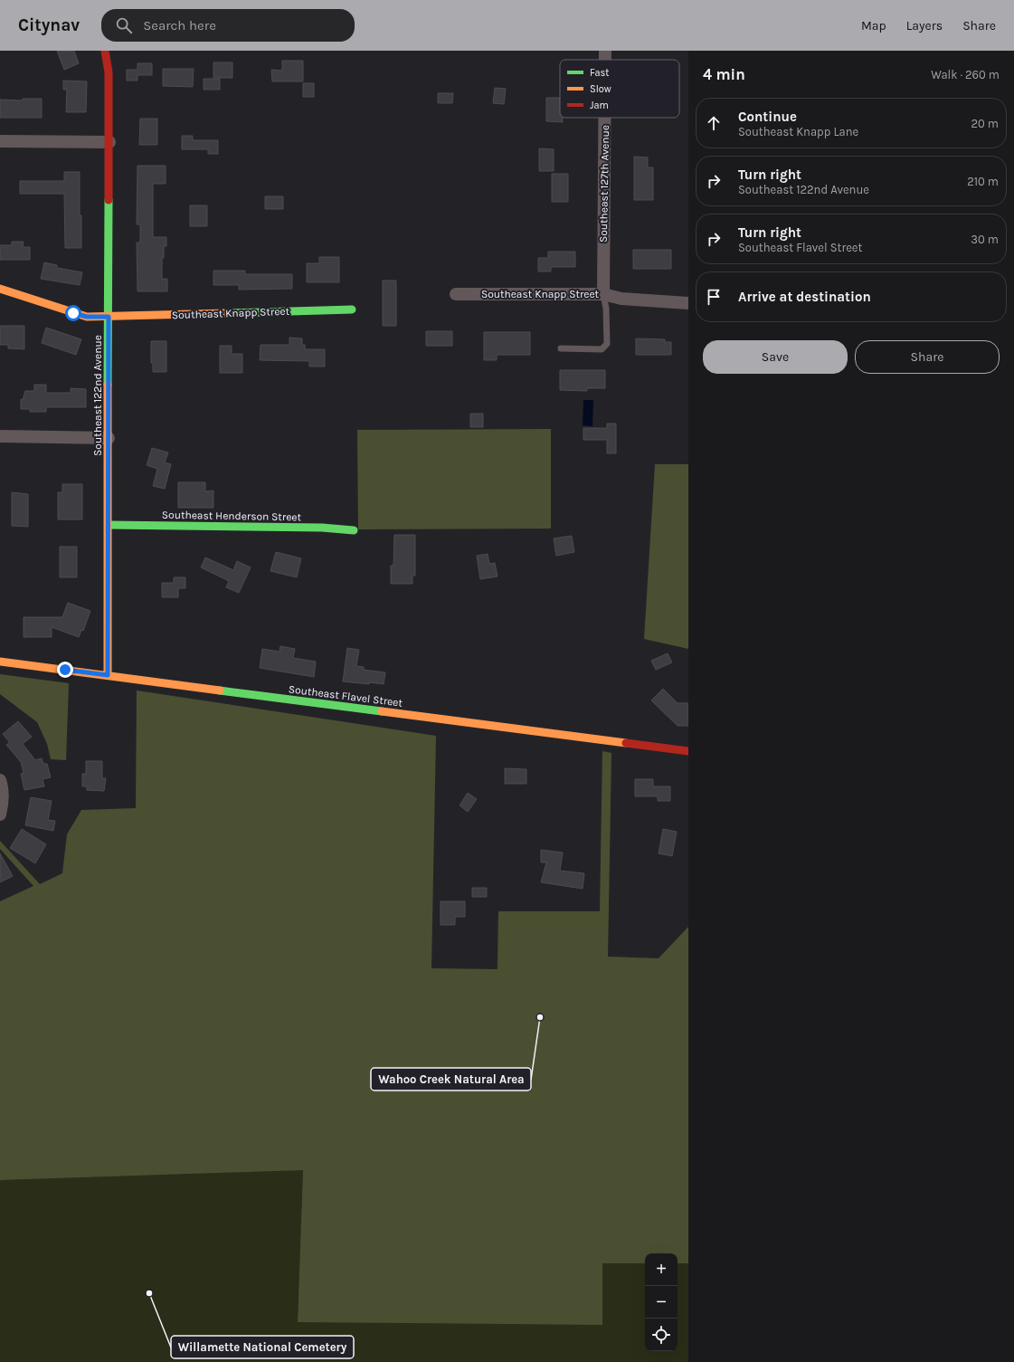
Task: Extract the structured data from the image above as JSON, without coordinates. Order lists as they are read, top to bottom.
{
  "streets": {
    "street": [
      "Southeast 127th Avenue",
      "Southeast Knapp Street",
      "Southeast 122nd Avenue",
      "Southeast Henderson Street",
      "Southeast Flavel Street"
    ]
  },
  "crossings": [
    ["Southeast 127th Avenue", "Southeast Knapp Street"],
    ["Southeast Knapp Street", "Southeast 122nd Avenue"],
    ["Southeast 122nd Avenue", "Southeast Henderson Street"],
    ["Southeast 122nd Avenue", "Southeast Flavel Street"]
  ],
  "places": ["Wahoo Creek Natural Area", "Willamette National Cemetery"],
  "legend": ["Fast", "Slow", "Jam"],
  "page": {
    "header": "Citynav",
    "search": "Search here",
    "nav": ["Map", "Layers", "Share"],
    "heading": ["4 min", "Walk · 260 m"],
    "list": [
      ["Continue", "Southeast Knapp Lane", "20 m"],
      ["Turn right", "Southeast 122nd Avenue", "210 m"],
      ["Turn right", "Southeast Flavel Street", "30 m"],
      "Arrive at destination"
    ],
    "buttons": ["Save", "Share"],
    "map_buttons": ["+", "−"]
  }
}
